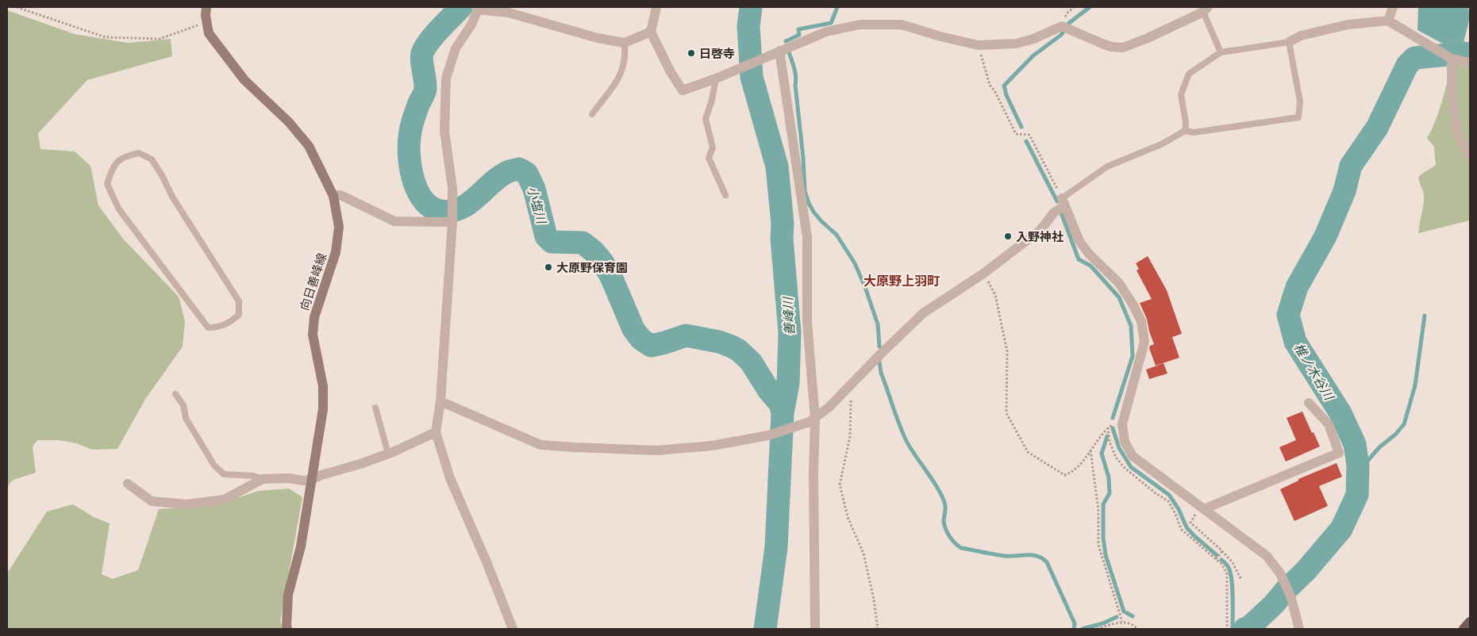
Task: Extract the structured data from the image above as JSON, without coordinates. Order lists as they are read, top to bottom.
{
  "streets": {
    "main road": ["向日善峰線"]
  },
  "districts": ["大原野上羽町"],
  "water": ["小塩川", "善峰川", "椎ノ木谷川"],
  "places": ["日啓寺", "入野神社", "大原野保育園"]
}
